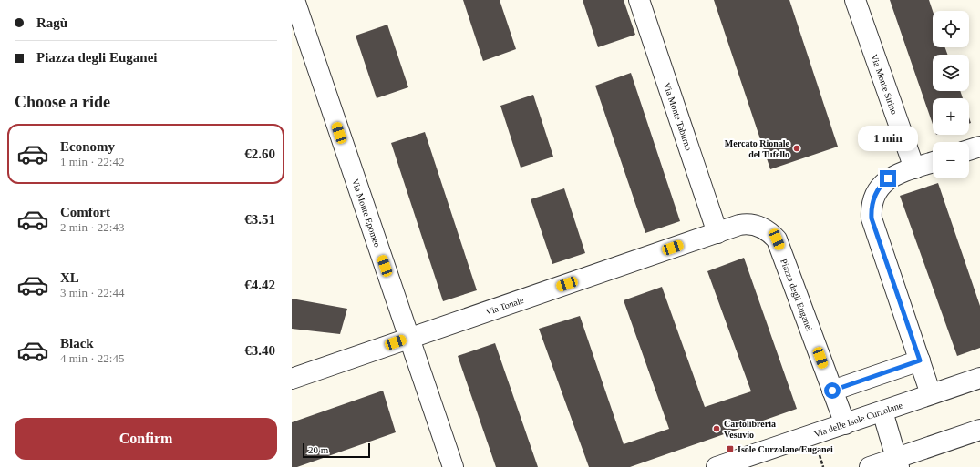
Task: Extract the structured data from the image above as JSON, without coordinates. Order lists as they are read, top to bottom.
{
  "streets": {
    "street": [
      "Via Monte Sirino",
      "Via Monte Taburno",
      "Via Monte Epomeo",
      "Piazza degli Euganei",
      "Via Tonale",
      "Via delle Isole Curzolane"
    ]
  },
  "crossings": [
    ["Via Monte Taburno", "Piazza degli Euganei"],
    ["Via Monte Taburno", "Via Tonale"],
    ["Via Monte Epomeo", "Via Tonale"],
    ["Piazza degli Euganei", "Via Tonale"],
    ["Piazza degli Euganei", "Via delle Isole Curzolane"]
  ],
  "places": {
    "other": ["Mercato Rionale del Tufello", "Cartolibreria Vesuvio"],
    "transit": ["Isole Curzolane/Euganei"]
  },
  "scale_bar": "20 m",
  "page": {
    "banner": ["Ragù", "Piazza degli Euganei"],
    "map_buttons": ["+", "−"],
    "heading": "Choose a ride",
    "list": [
      {
        "name": "Economy",
        "note": "1 min · 22:42",
        "value": "€2.60"
      },
      {
        "name": "Comfort",
        "note": "2 min · 22:43",
        "value": "€3.51"
      },
      {
        "name": "XL",
        "note": "3 min · 22:44",
        "value": "€4.42"
      },
      {
        "name": "Black",
        "note": "4 min · 22:45",
        "value": "€3.40"
      }
    ],
    "bubble": "1 min",
    "buttons": "Confirm",
    "scale": "20 m"
  }
}
